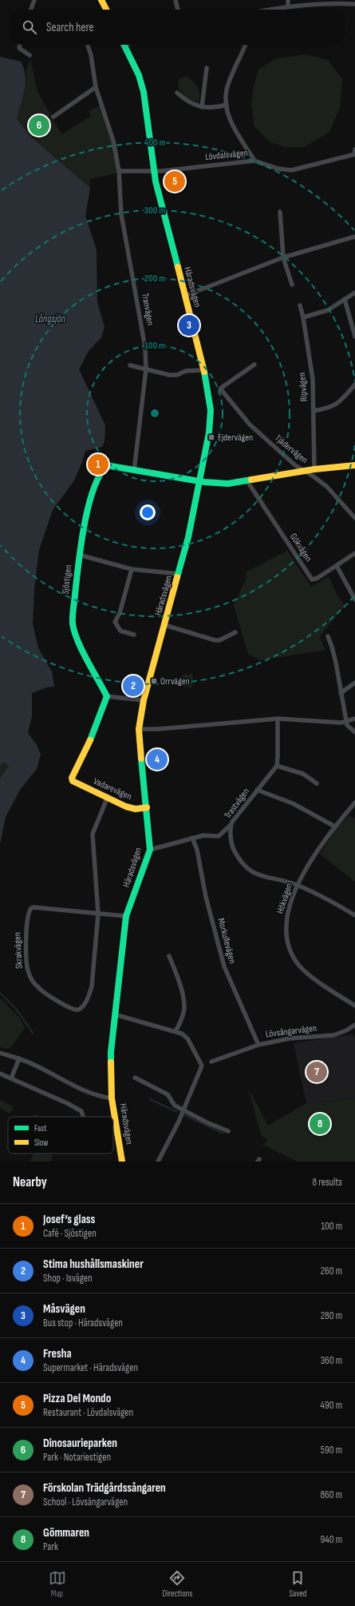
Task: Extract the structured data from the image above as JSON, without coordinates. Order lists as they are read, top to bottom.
{
  "streets": {
    "street": [
      "Lövdalsvägen",
      "Häradsvägen",
      "Tranvägen",
      "Ripvägen",
      "Tjädervägen",
      "Gökvägen",
      "Sjöstigen",
      "Vadarevägen",
      "Trastvägen",
      "Hökvägen",
      "Morkullevägen",
      "Skrakvägen",
      "Lövsångarvägen"
    ]
  },
  "crossings": [
    ["Lövdalsvägen", "Häradsvägen"],
    ["Häradsvägen", "Sjöstigen"],
    ["Häradsvägen", "Vadarevägen"],
    ["Häradsvägen", "Skrakvägen"],
    ["Tranvägen", "Sjöstigen"],
    ["Sjöstigen", "Vadarevägen"],
    ["Trastvägen", "Hökvägen"],
    ["Morkullevägen", "Lövsångarvägen"]
  ],
  "water": ["Långsjön"],
  "places": {
    "transit": ["Ejdervägen", "Orrvägen"]
  },
  "legend": ["Fast", "Slow"],
  "page": {
    "search": "Search here",
    "pins": [
      "6",
      "5",
      "3",
      "1",
      "2",
      "4",
      "7",
      "8"
    ],
    "heading": ["Nearby", "8 results"],
    "list": [
      {
        "mark": "1",
        "name": "Josef’s glass",
        "note": "Café · Sjöstigen",
        "value": "100 m"
      },
      {
        "mark": "2",
        "name": "Stima hushållsmaskiner",
        "note": "Shop · Isvägen",
        "value": "260 m"
      },
      {
        "mark": "3",
        "name": "Måsvägen",
        "note": "Bus stop · Häradsvägen",
        "value": "280 m"
      },
      {
        "mark": "4",
        "name": "Fresha",
        "note": "Supermarket · Häradsvägen",
        "value": "360 m"
      },
      {
        "mark": "5",
        "name": "Pizza Del Mondo",
        "note": "Restaurant · Lövdalsvägen",
        "value": "490 m"
      },
      {
        "mark": "6",
        "name": "Dinosaurieparken",
        "note": "Park · Notariestigen",
        "value": "590 m"
      },
      {
        "mark": "7",
        "name": "Förskolan Trädgårdssångaren",
        "note": "School · Lövsångarvägen",
        "value": "860 m"
      },
      {
        "mark": "8",
        "name": "Gömmaren",
        "note": "Park",
        "value": "940 m"
      }
    ],
    "nav": ["Map", "Directions", "Saved"]
  },
  "rings": [
    "400 m",
    "300 m",
    "200 m",
    "100 m"
  ]
}
